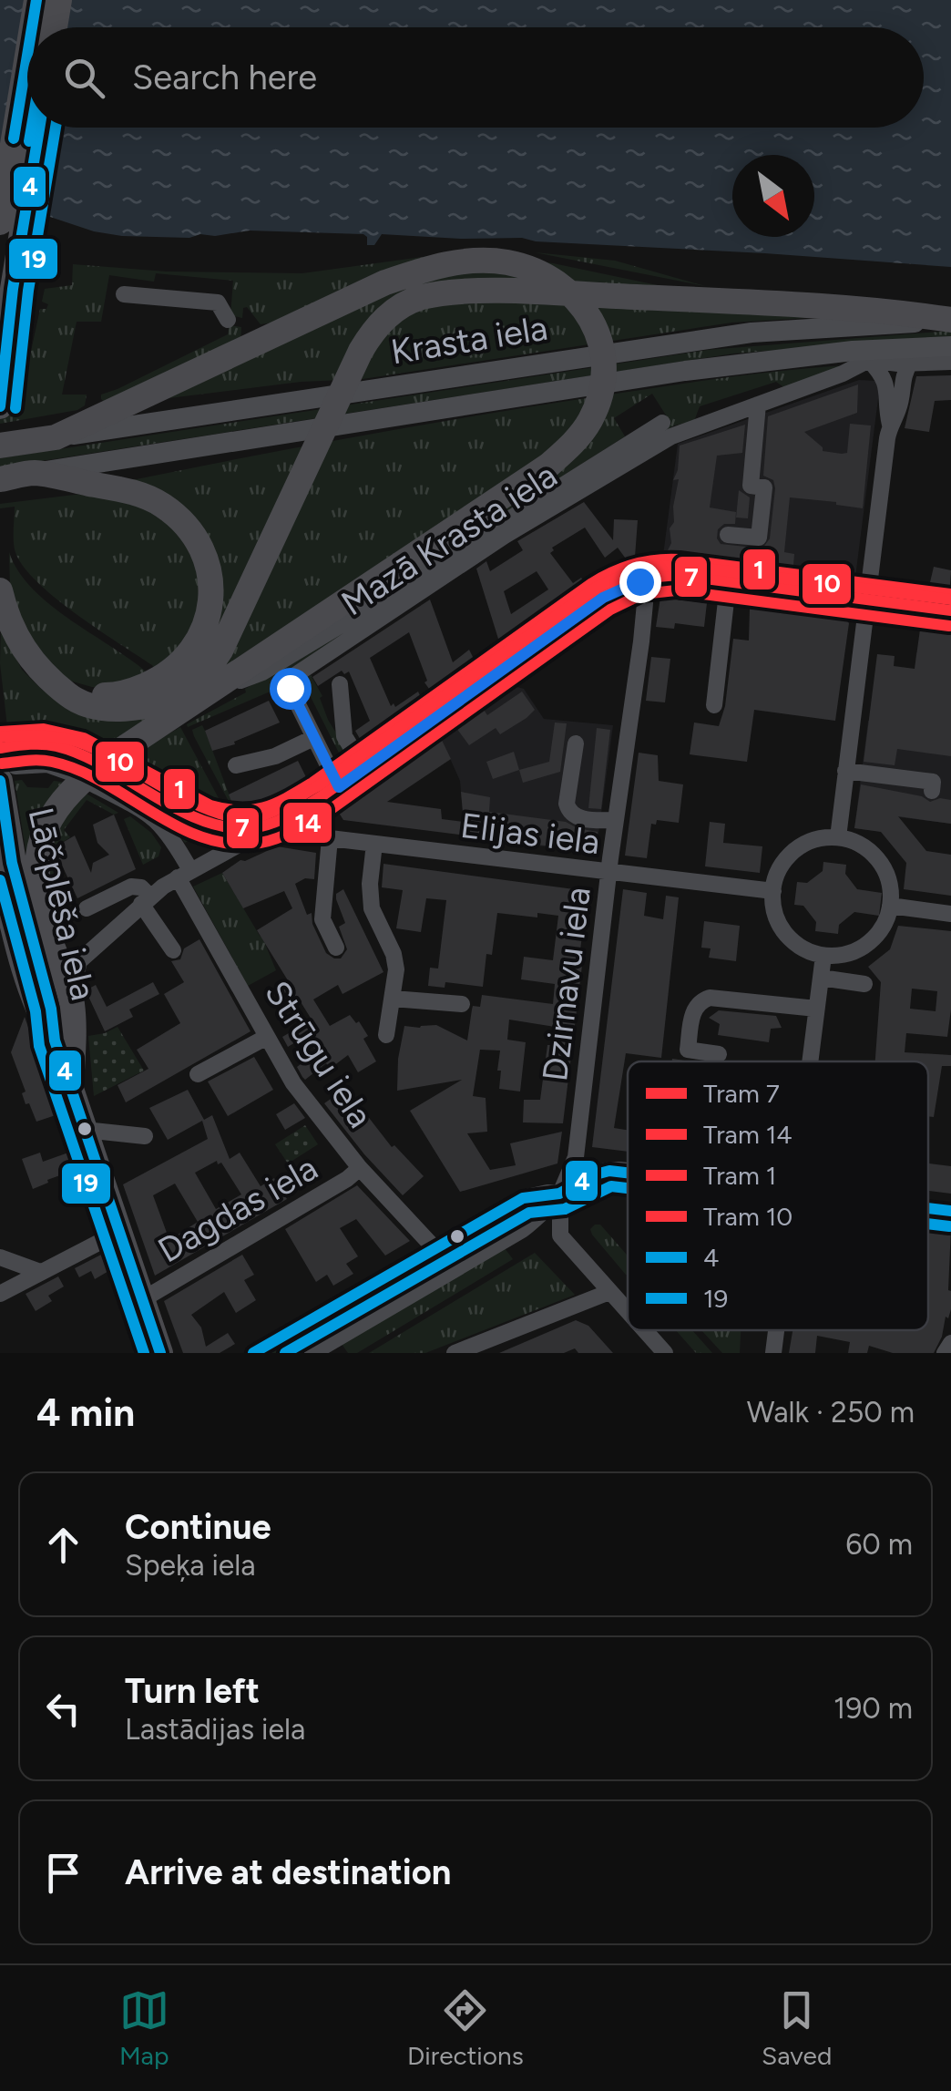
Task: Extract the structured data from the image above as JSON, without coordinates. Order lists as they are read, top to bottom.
{
  "streets": {
    "highway": ["Krasta iela", "Lāčplēša iela"],
    "street": [
      "Mazā Krasta iela",
      "Elijas iela",
      "Dzirnavu iela",
      "Strūgu iela",
      "Dagdas iela"
    ]
  },
  "crossings": [
    ["Krasta iela", "Mazā Krasta iela"],
    ["Elijas iela", "Dzirnavu iela"],
    ["Lāčplēša iela", "Dagdas iela"],
    ["Strūgu iela", "Dagdas iela"]
  ],
  "lines": [
    "transit line 4",
    "transit line 19",
    "tram line 1",
    "tram line 10",
    "tram line 7",
    "tram line 14"
  ],
  "legend": [
    "Tram 7",
    "Tram 14",
    "Tram 1",
    "Tram 10",
    "4",
    "19"
  ],
  "north": "bottom right",
  "page": {
    "search": "Search here",
    "heading": ["4 min", "Walk · 250 m"],
    "list": [
      ["Continue", "Speķa iela", "60 m"],
      ["Turn left", "Lastādijas iela", "190 m"],
      "Arrive at destination"
    ],
    "nav": ["Map", "Directions", "Saved"]
  }
}
